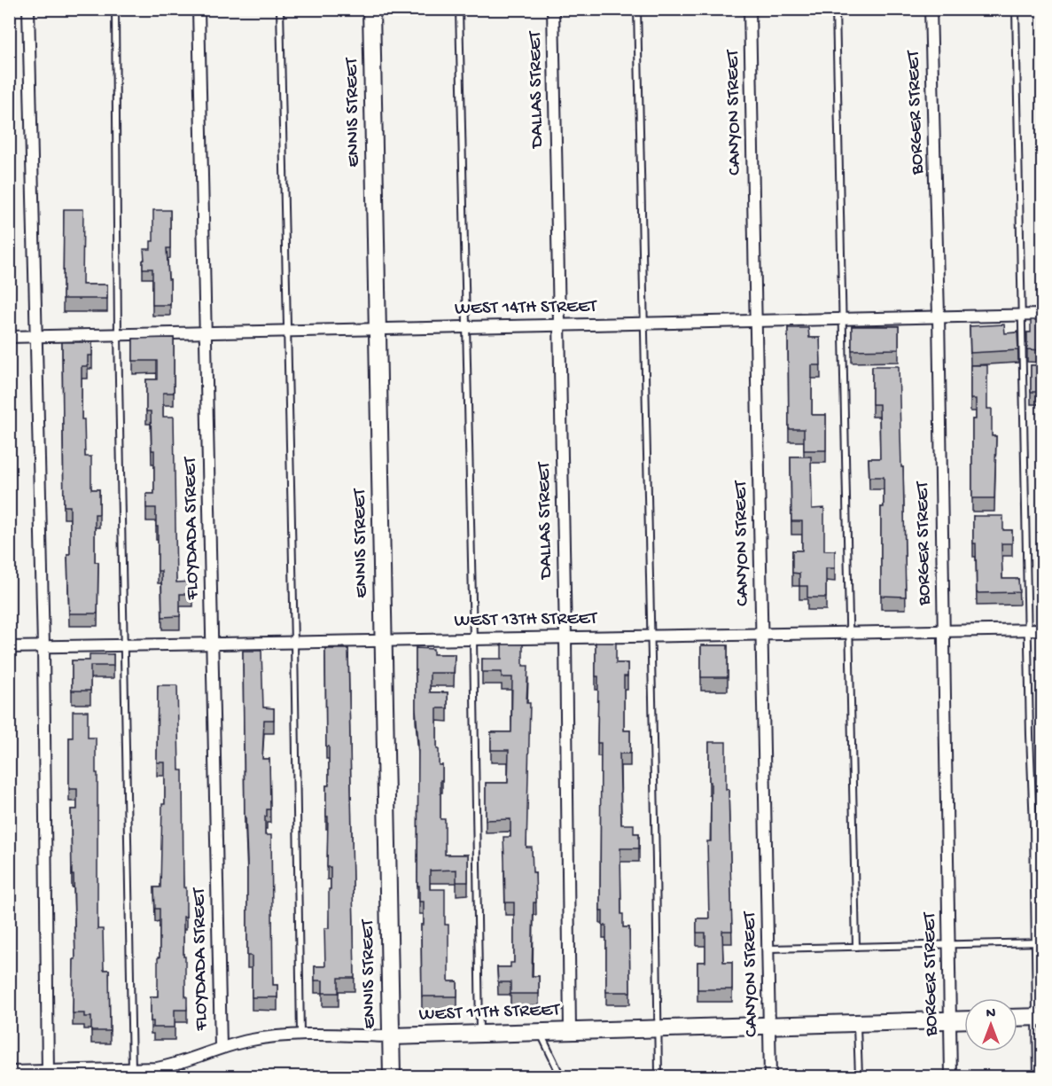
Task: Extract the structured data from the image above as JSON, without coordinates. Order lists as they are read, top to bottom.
{
  "streets": {
    "main road": ["ENNIS STREET", "WEST 11TH STREET"],
    "street": [
      "DALLAS STREET",
      "CANYON STREET",
      "BORGER STREET",
      "WEST 14TH STREET",
      "FLOYDADA STREET",
      "WEST 13TH STREET"
    ]
  },
  "crossings": [
    ["DALLAS STREET", "WEST 14TH STREET"],
    ["DALLAS STREET", "WEST 13TH STREET"],
    ["DALLAS STREET", "WEST 11TH STREET"],
    ["ENNIS STREET", "WEST 14TH STREET"],
    ["ENNIS STREET", "WEST 13TH STREET"],
    ["ENNIS STREET", "WEST 11TH STREET"],
    ["CANYON STREET", "WEST 14TH STREET"],
    ["CANYON STREET", "WEST 13TH STREET"],
    ["CANYON STREET", "WEST 11TH STREET"],
    ["BORGER STREET", "WEST 14TH STREET"],
    ["BORGER STREET", "WEST 13TH STREET"],
    ["BORGER STREET", "WEST 11TH STREET"],
    ["WEST 14TH STREET", "FLOYDADA STREET"],
    ["FLOYDADA STREET", "WEST 13TH STREET"],
    ["FLOYDADA STREET", "WEST 11TH STREET"]
  ],
  "north": "top"
}
